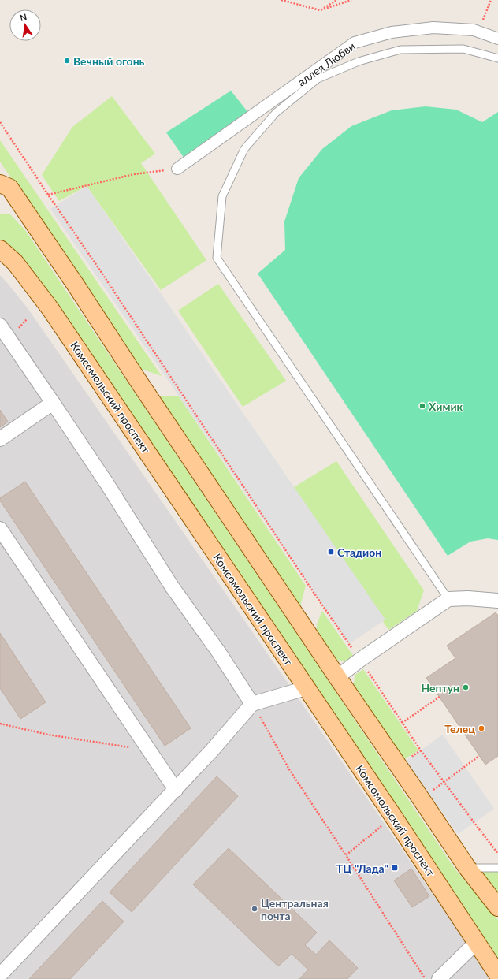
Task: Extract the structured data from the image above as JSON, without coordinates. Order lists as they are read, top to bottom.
{
  "streets": {
    "main road": ["Комсомольский проспект"],
    "street": ["аллея Любви"]
  },
  "places": {
    "other": [
      "Вечный огонь",
      "Химик",
      "Нептун",
      "Телец",
      "Центральная почта"
    ],
    "transit": ["Стадион", "ТЦ \"Лада\""]
  },
  "north": "top"
}
